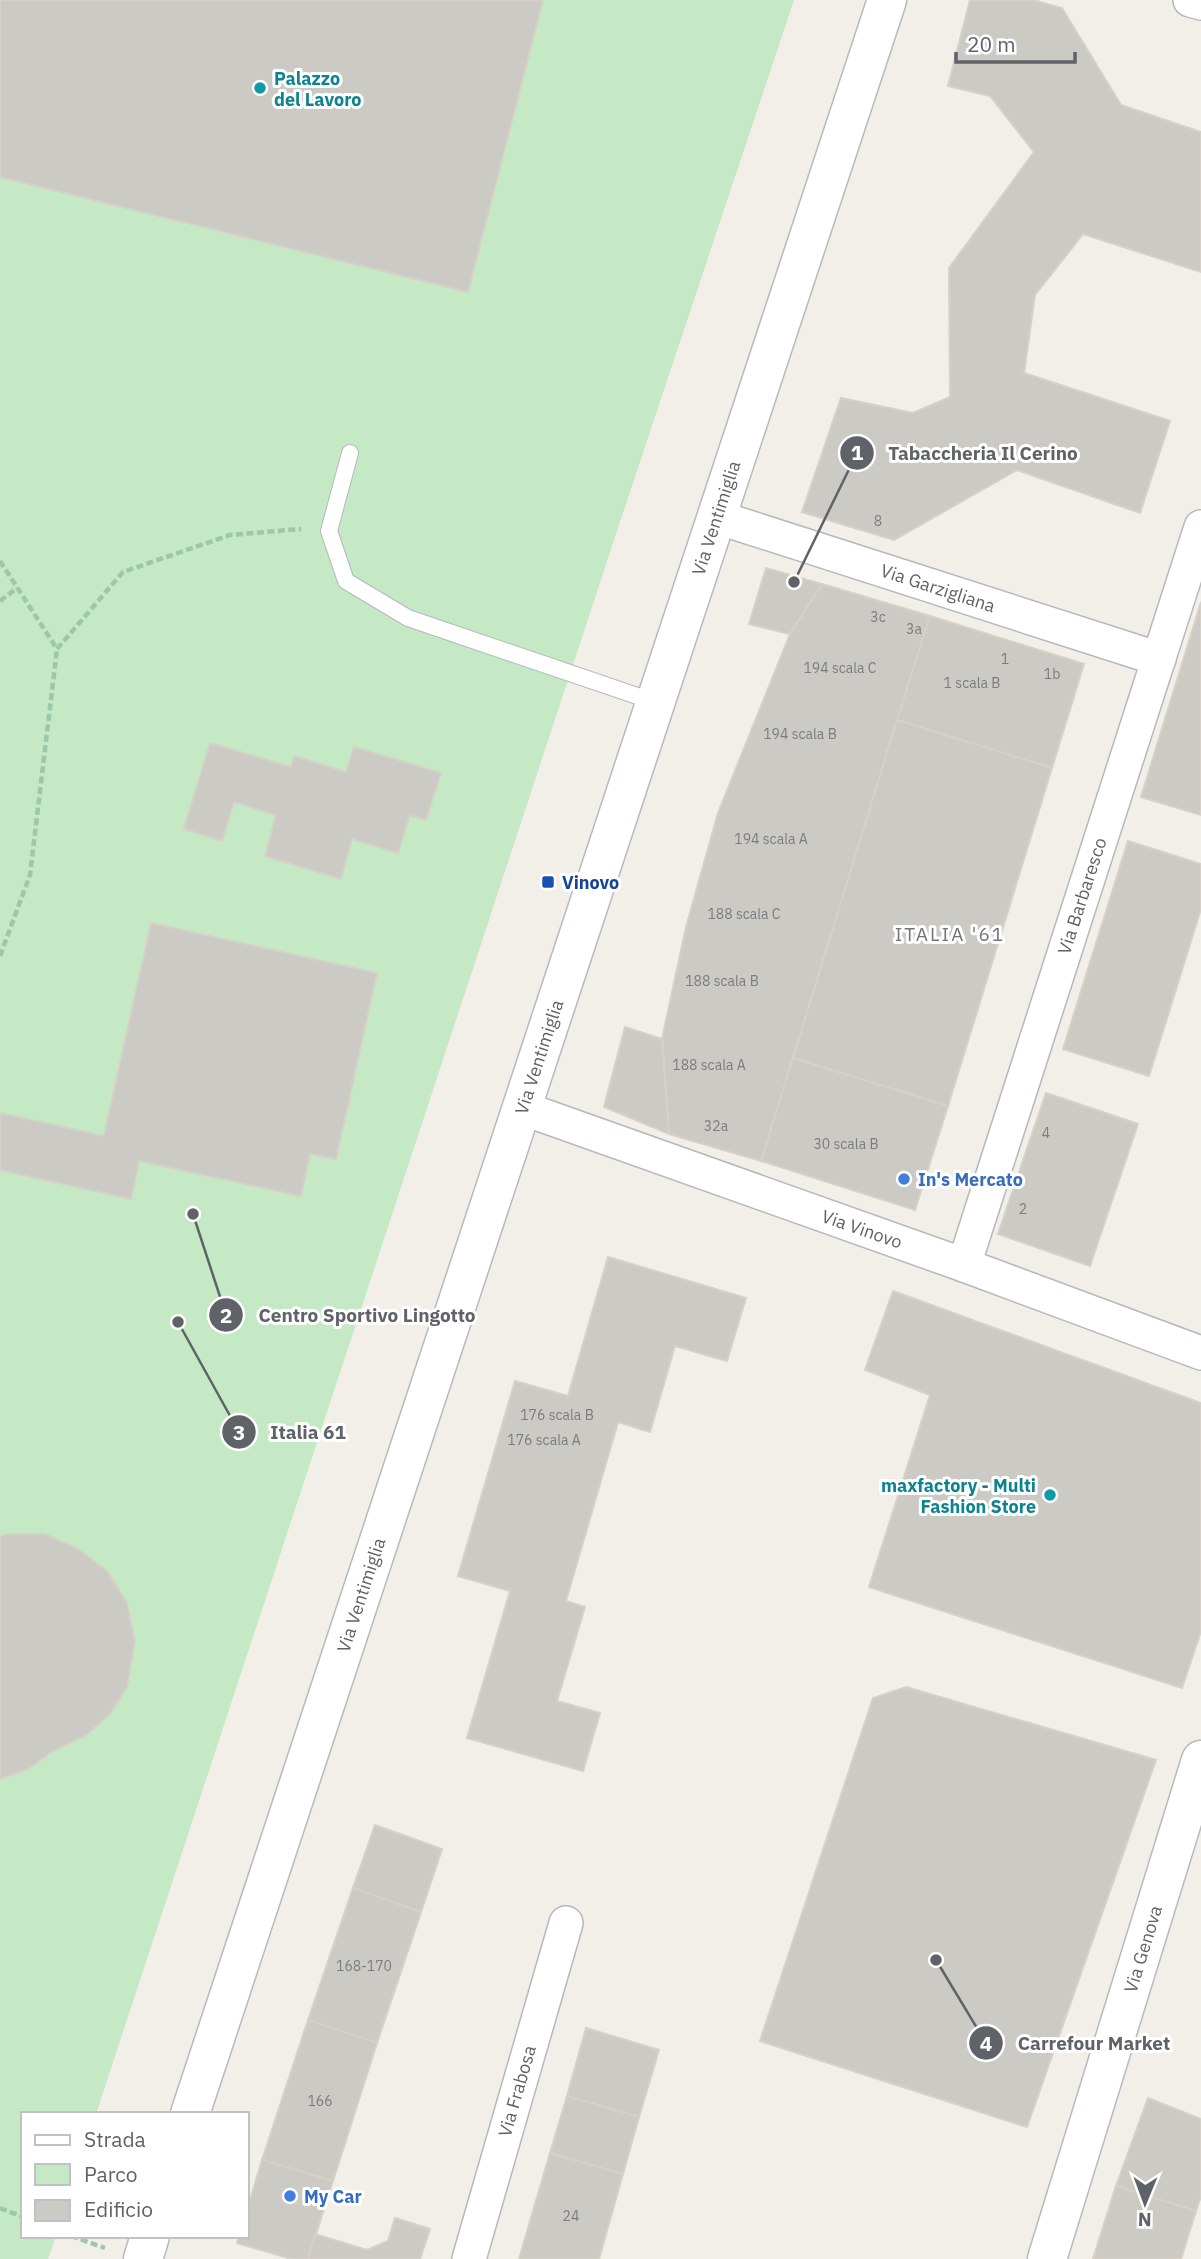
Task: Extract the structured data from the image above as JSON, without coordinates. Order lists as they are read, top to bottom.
{
  "streets": {
    "street": [
      "Via Ventimiglia",
      "Via Garzigliana",
      "Via Barbaresco",
      "Via Vinovo",
      "Via Genova",
      "Via Frabosa"
    ]
  },
  "crossings": [
    ["Via Ventimiglia", "Via Garzigliana"],
    ["Via Ventimiglia", "Via Vinovo"],
    ["Via Garzigliana", "Via Barbaresco"],
    ["Via Barbaresco", "Via Vinovo"]
  ],
  "districts": ["ITALIA '61"],
  "places": {
    "other": [
      "Palazzo del Lavoro",
      "Tabaccheria Il Cerino",
      "In's Mercato",
      "Centro Sportivo Lingotto",
      "Italia 61",
      "maxfactory - Multi Fashion Store",
      "Carrefour Market",
      "My Car"
    ],
    "transit": ["Vinovo"]
  },
  "house_numbers": [
    "8",
    "3c",
    "3a",
    "1",
    "194 scala C",
    "1b",
    "1 scala B",
    "194 scala B",
    "194 scala A",
    "188 scala C",
    "188 scala B",
    "188 scala A",
    "32a",
    "4",
    "30 scala B",
    "2",
    "176 scala B",
    "176 scala A",
    "168-170",
    "166",
    "24"
  ],
  "legend": ["Strada", "Parco", "Edificio"],
  "scale_bar": "20 m",
  "north": "bottom"
}
